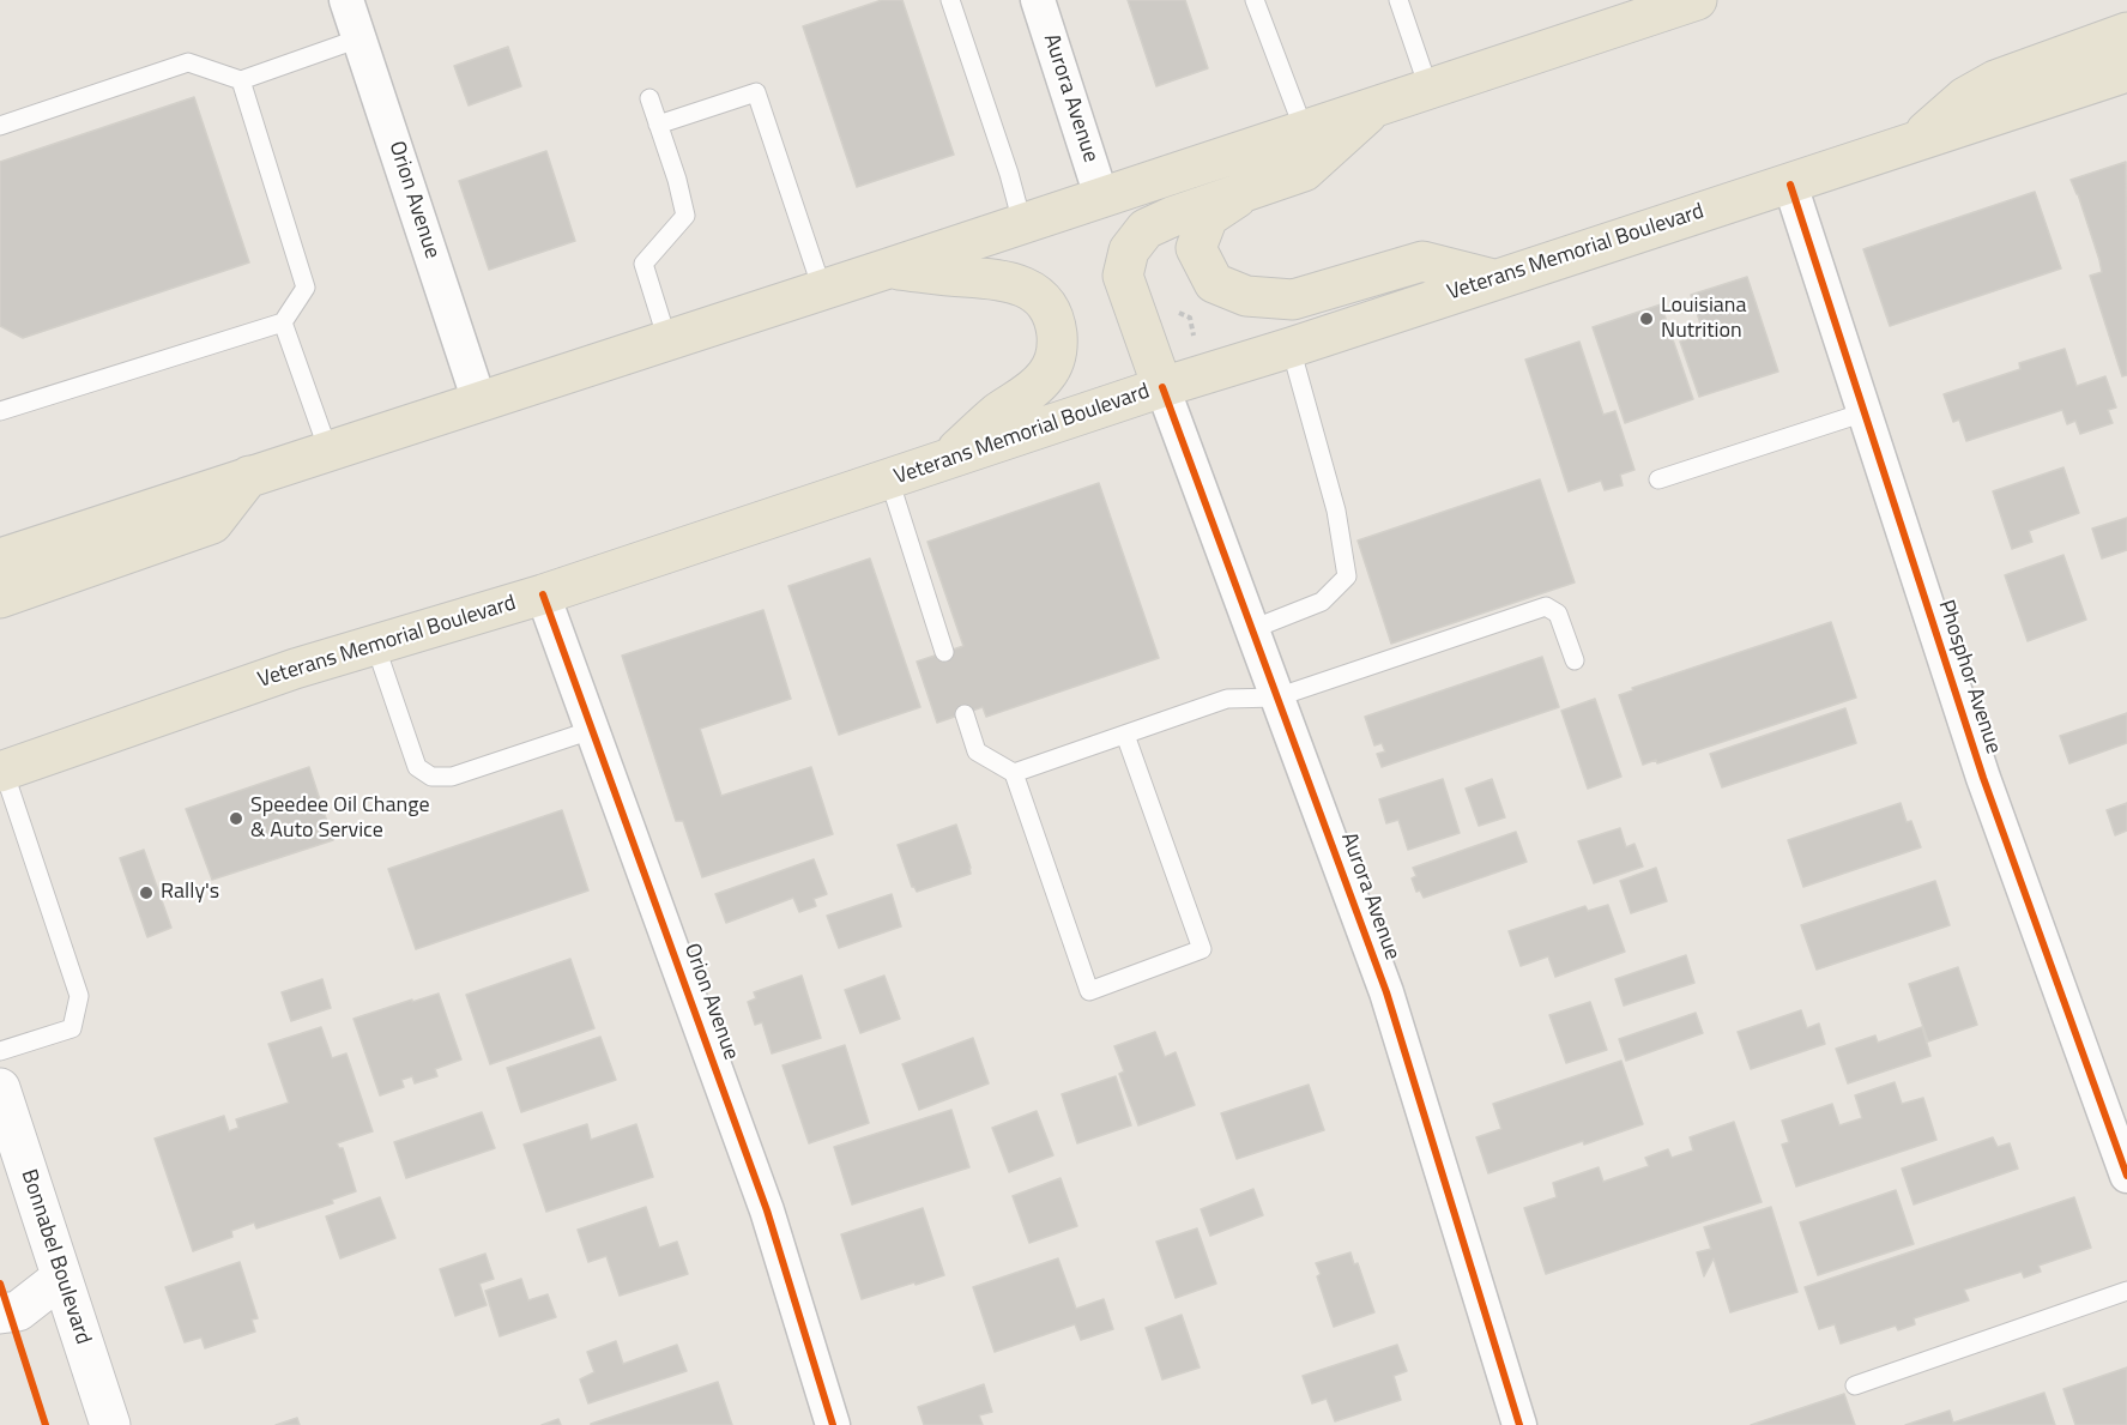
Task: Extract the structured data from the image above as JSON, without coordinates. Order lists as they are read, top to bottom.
{
  "streets": {
    "main road": ["Veterans Memorial Boulevard", "Bonnabel Boulevard"],
    "street": ["Aurora Avenue", "Orion Avenue", "Phosphor Avenue"]
  },
  "crossings": [
    ["Aurora Avenue", "Veterans Memorial Boulevard"],
    ["Orion Avenue", "Veterans Memorial Boulevard"],
    ["Veterans Memorial Boulevard", "Phosphor Avenue"]
  ],
  "places": ["Louisiana Nutrition", "Speedee Oil Change & Auto Service", "Rally's"]
}
